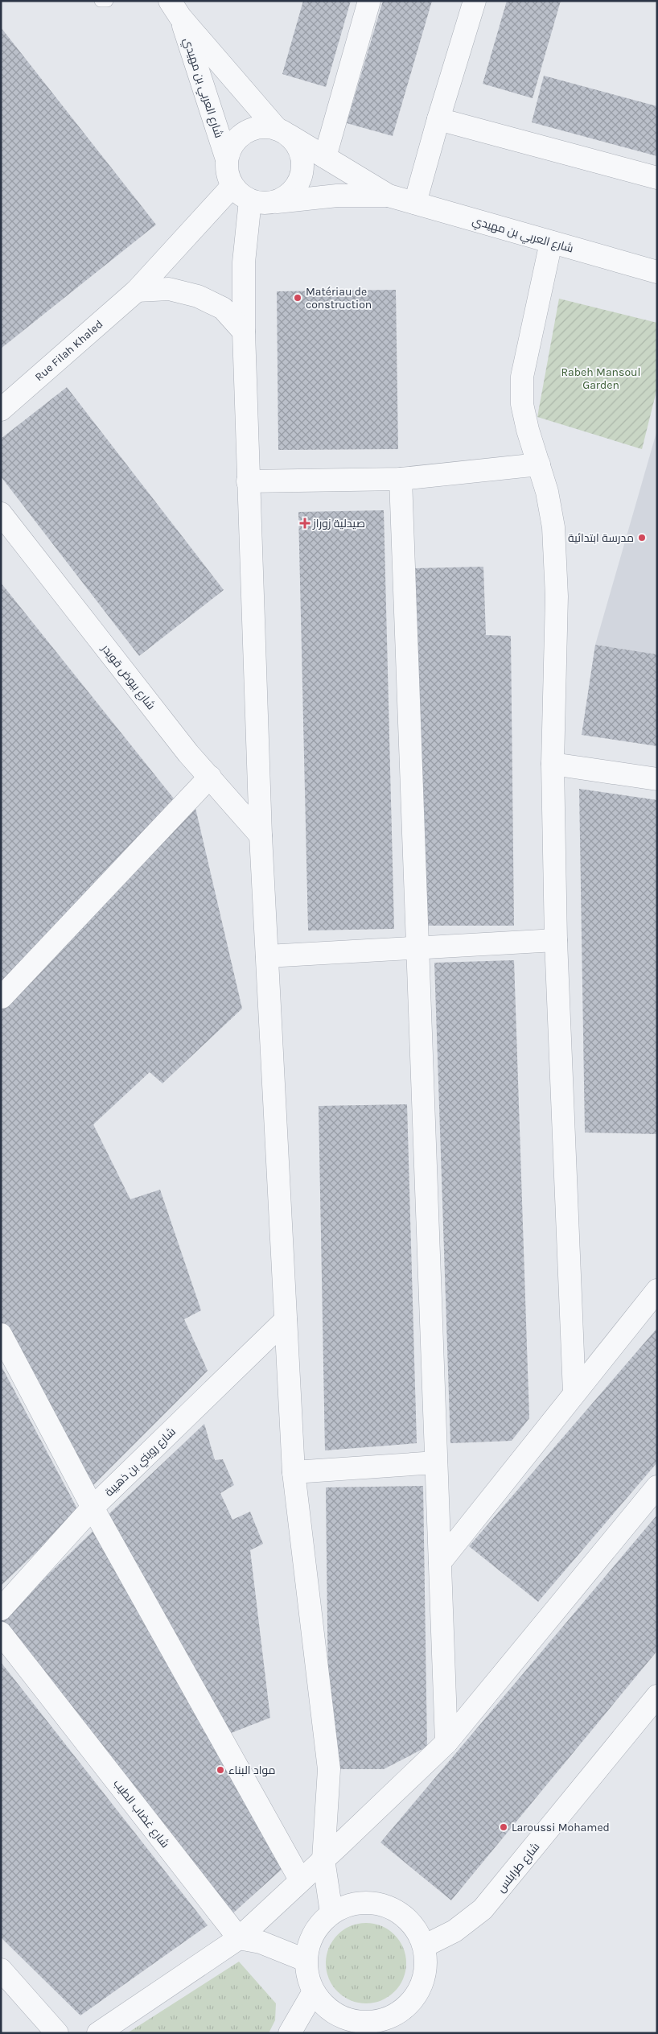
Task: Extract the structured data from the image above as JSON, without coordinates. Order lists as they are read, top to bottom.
{
  "streets": {
    "street": [
      "شارع العربي بن مهيدي",
      "Rue Filah Khaled",
      "شارع بيوض قويدر",
      "شارع رويني بن ذهيبة",
      "شارع غضاب الطيب",
      "شارع طرابلس"
    ]
  },
  "crossings": [
    ["شارع العربي بن مهيدي", "Rue Filah Khaled"]
  ],
  "parks": ["Rabeh Mansoul Garden"],
  "places": {
    "other": [
      "Matériau de construction",
      "مدرسة ابتدائية",
      "مواد البناء",
      "Laroussi Mohamed"
    ],
    "health": ["صيدلية زوراز"]
  }
}
